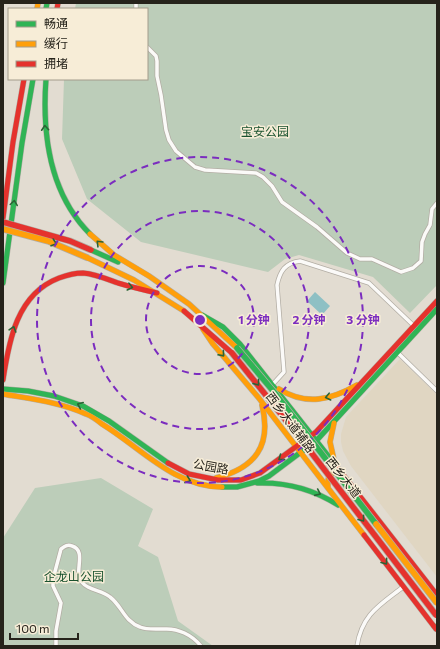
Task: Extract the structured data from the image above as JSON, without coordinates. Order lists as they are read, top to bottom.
{
  "streets": {
    "main road": ["西乡大道辅路", "公园路", "西乡大道"]
  },
  "crossings": [
    ["西乡大道辅路", "公园路"],
    ["西乡大道辅路", "西乡大道"]
  ],
  "parks": ["宝安公园", "企龙山公园"],
  "legend": ["畅通", "缓行", "拥堵"],
  "scale_bar": "100 m",
  "rings": ["1 分钟", "2 分钟", "3 分钟"]
}
